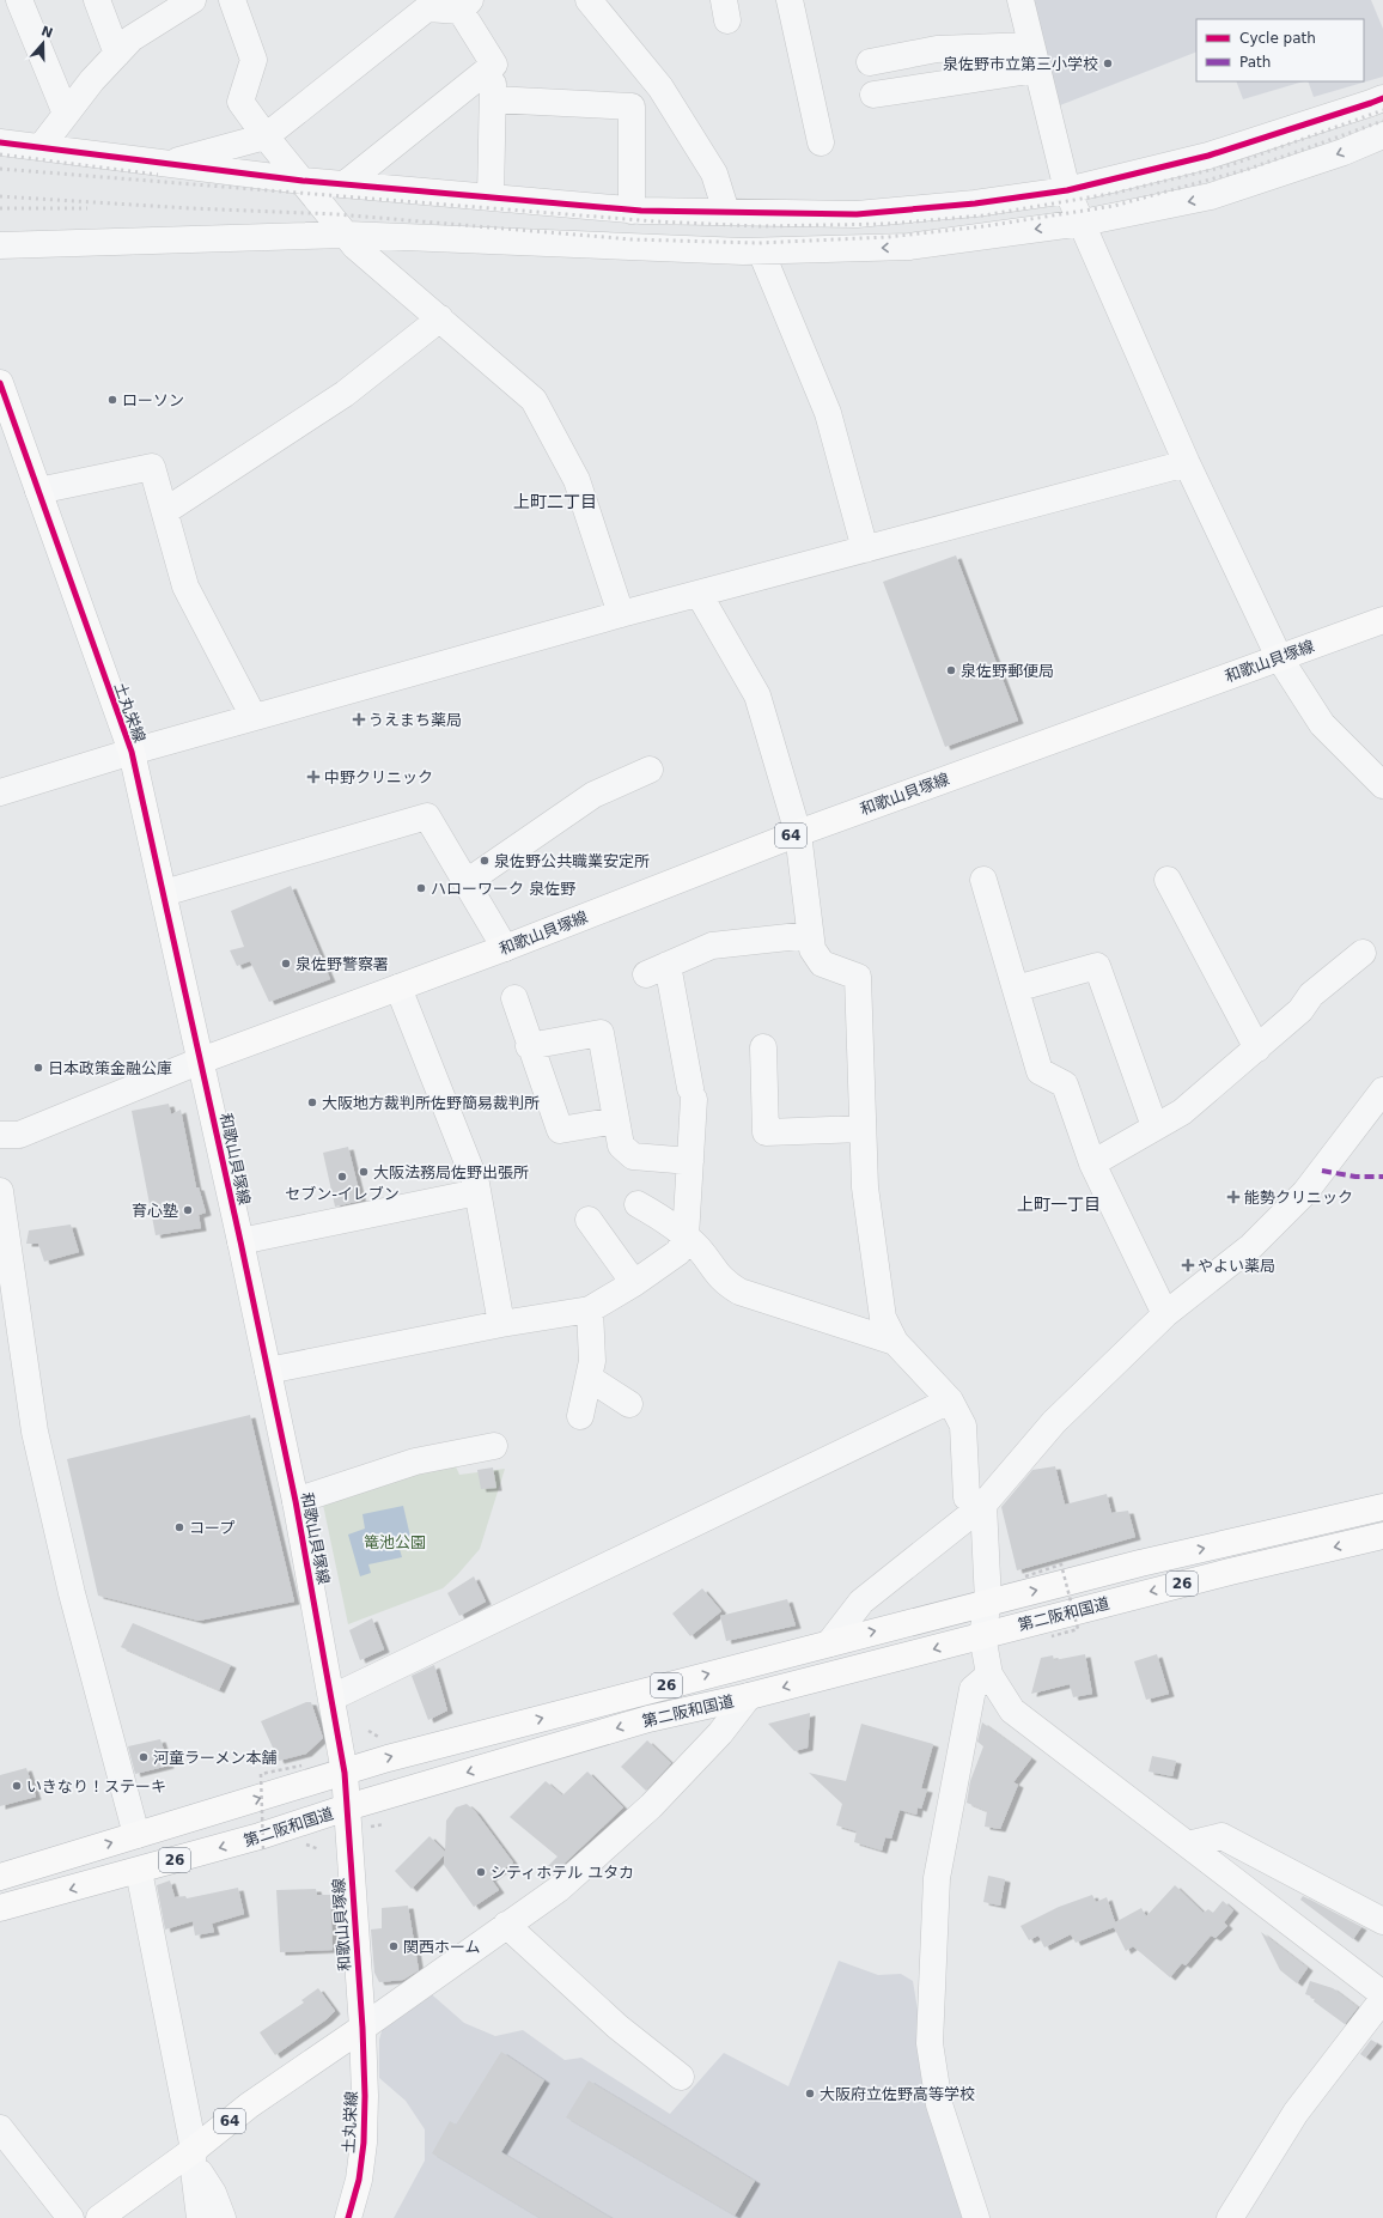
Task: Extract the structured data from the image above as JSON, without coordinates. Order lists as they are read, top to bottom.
{
  "streets": {
    "main road": [
      "和歌山貝塚線",
      "土丸栄線",
      "64",
      "26",
      "第二阪和国道"
    ]
  },
  "crossings": [
    ["和歌山貝塚線", "土丸栄線"],
    ["和歌山貝塚線", "64"],
    ["和歌山貝塚線", "第二阪和国道"],
    ["土丸栄線", "64"]
  ],
  "districts": ["上町二丁目", "上町一丁目"],
  "parks": ["篭池公園"],
  "places": {
    "other": [
      "泉佐野市立第三小学校",
      "ローソン",
      "泉佐野郵便局",
      "泉佐野公共職業安定所",
      "ハローワーク 泉佐野",
      "泉佐野警察署",
      "日本政策金融公庫",
      "大阪地方裁判所佐野簡易裁判所",
      "大阪法務局佐野出張所",
      "セブン-イレブン",
      "育心塾",
      "コープ",
      "河童ラーメン本舗",
      "いきなり！ステーキ",
      "シティホテル ユタカ",
      "関西ホーム",
      "大阪府立佐野高等学校"
    ],
    "health": [
      "うえまち薬局",
      "中野クリニック",
      "能勢クリニック",
      "やよい薬局"
    ]
  },
  "legend": ["Cycle path", "Path"],
  "north": "top"
}
